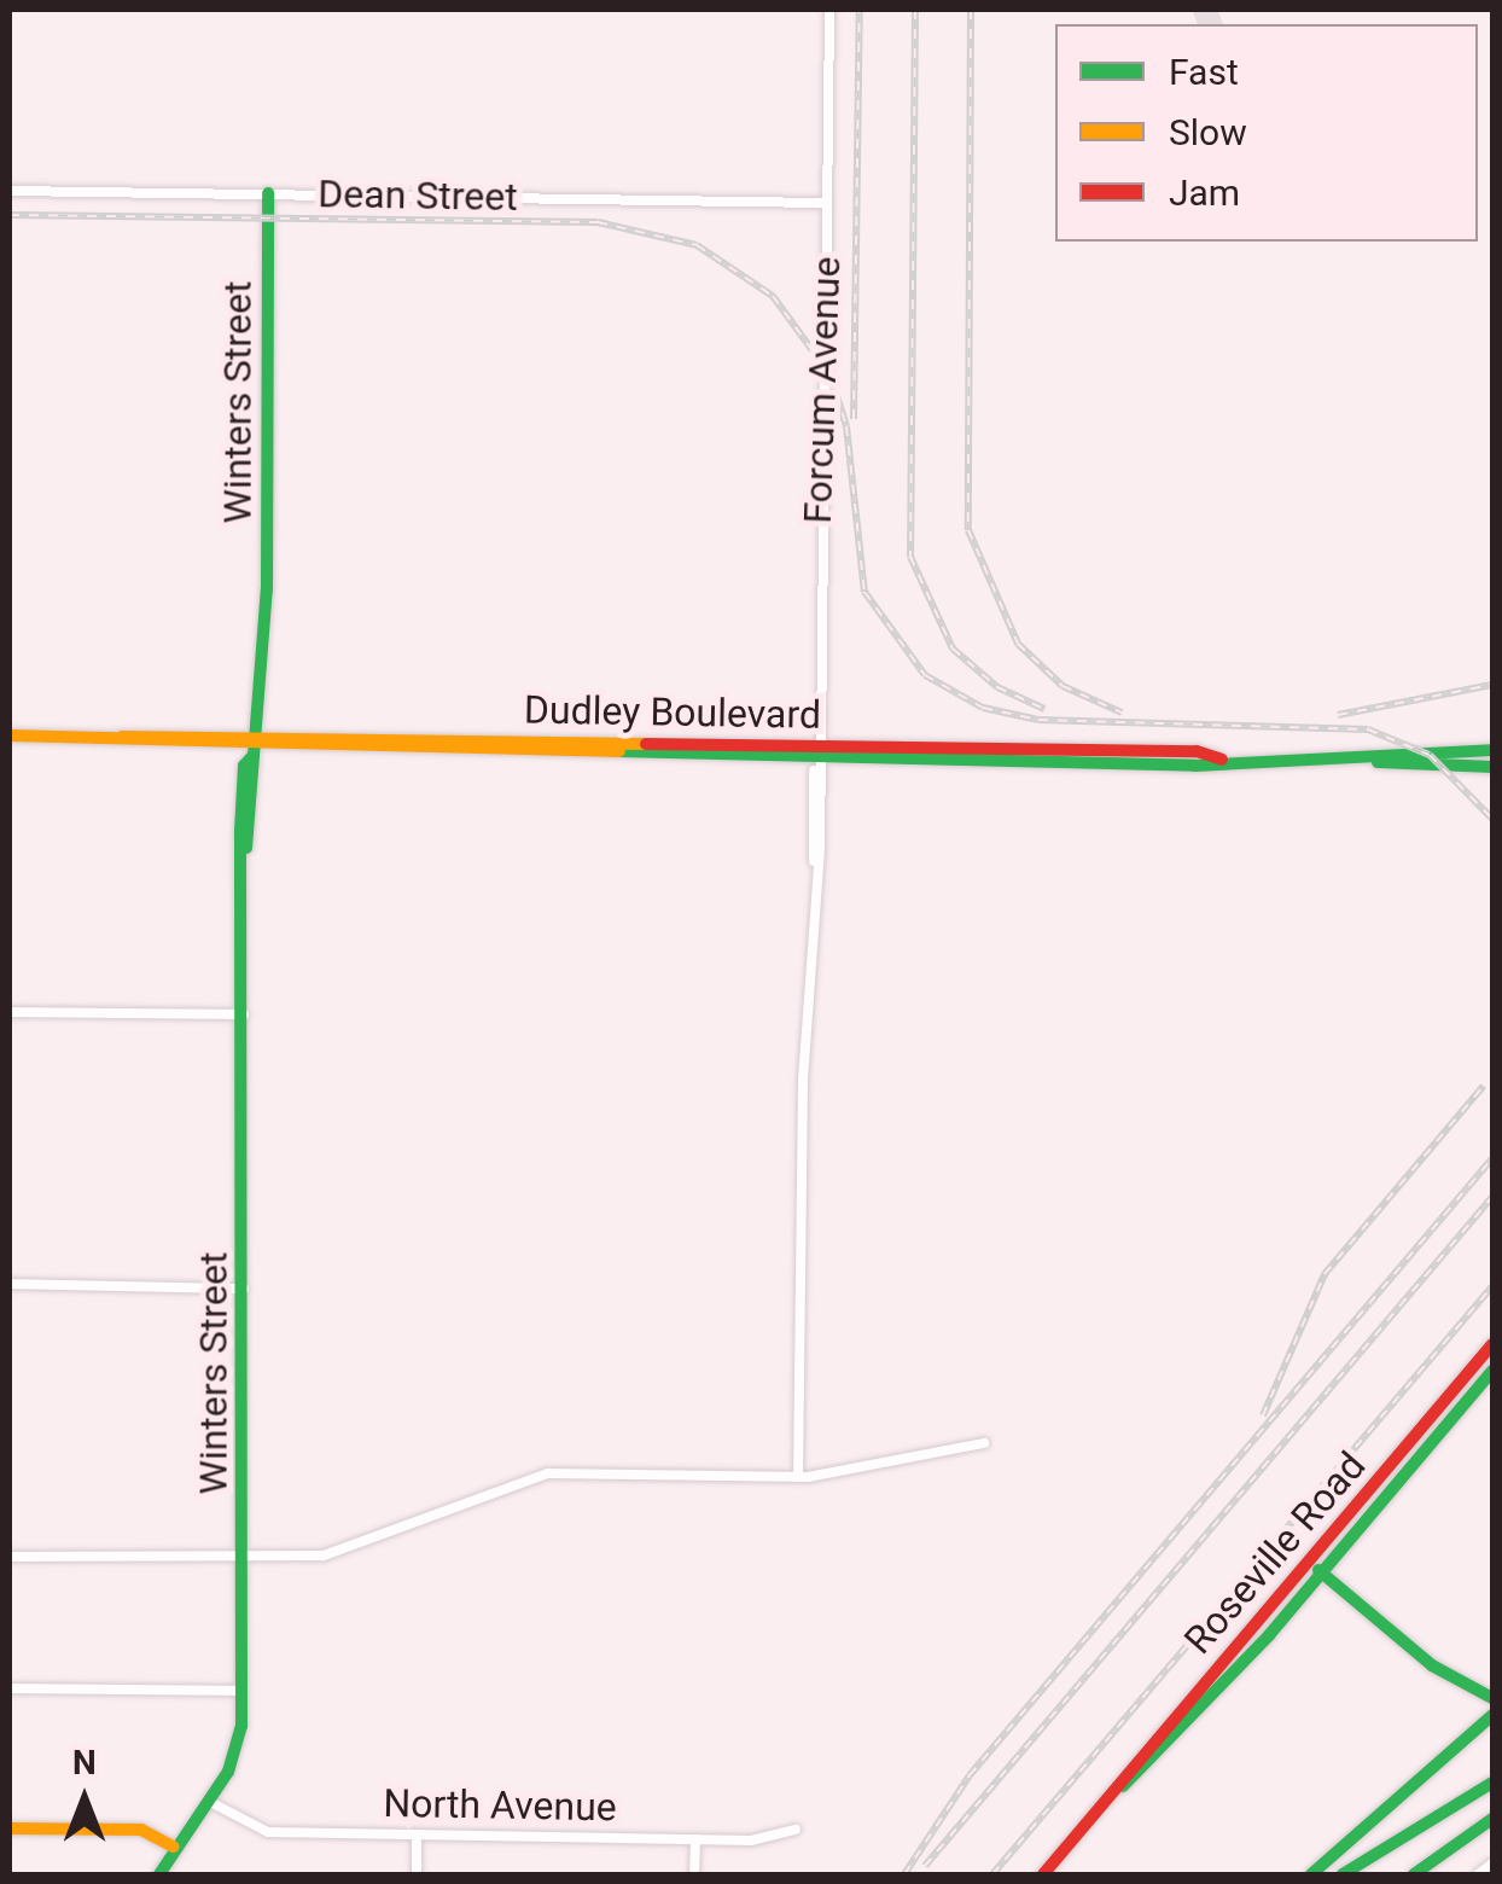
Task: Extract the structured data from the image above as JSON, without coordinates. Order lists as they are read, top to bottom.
{
  "streets": {
    "main road": ["Winters Street", "Dudley Boulevard", "Roseville Road"],
    "street": ["Dean Street", "Forcum Avenue", "North Avenue"]
  },
  "crossings": [
    ["Dean Street", "Forcum Avenue"],
    ["Dean Street", "Winters Street"],
    ["Forcum Avenue", "Dudley Boulevard"],
    ["Winters Street", "Dudley Boulevard"],
    ["Winters Street", "North Avenue"]
  ],
  "legend": ["Fast", "Slow", "Jam"],
  "north": "top"
}
